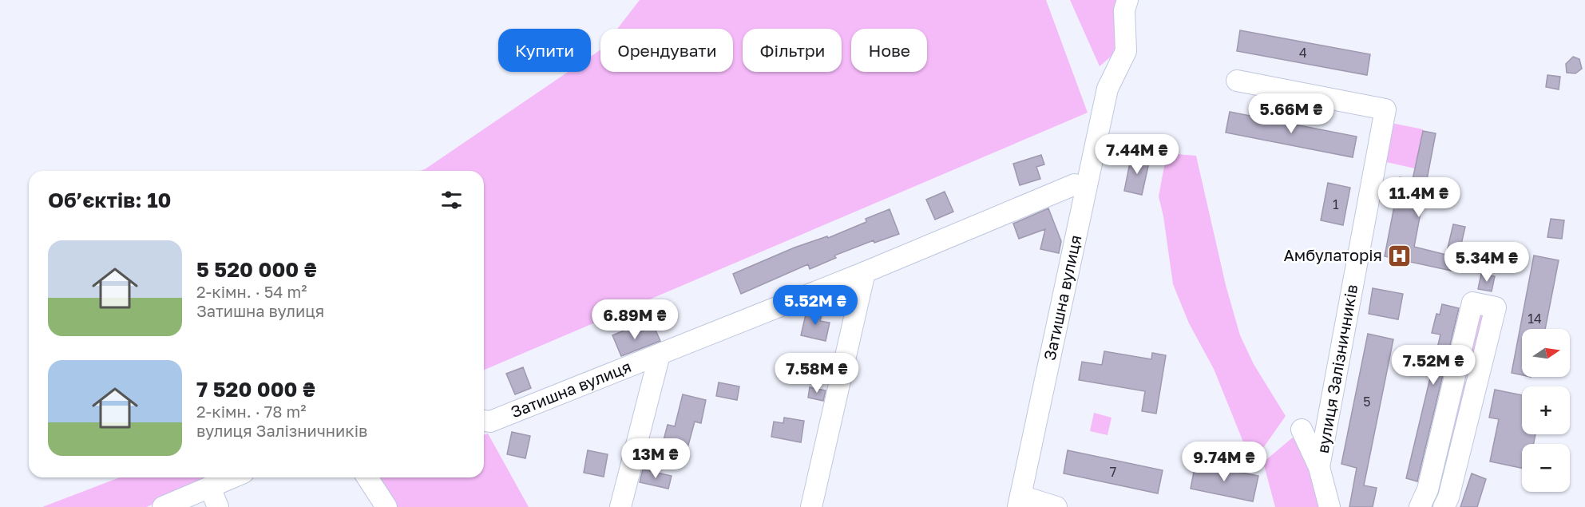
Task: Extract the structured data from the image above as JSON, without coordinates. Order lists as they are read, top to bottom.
{
  "streets": {
    "street": ["Затишна вулиця", "вулиця Залізничників"]
  },
  "places": {
    "hospital": ["Амбулаторія"]
  },
  "house_numbers": [
    "4",
    "1",
    "14",
    "5",
    "7"
  ],
  "north": "right",
  "page": {
    "chip": [
      "Купити",
      "Орендувати",
      "Фільтри",
      "Нове"
    ],
    "price": [
      "5.66M ₴",
      "7.44M ₴",
      "11.4M ₴",
      "5.34M ₴",
      "5.52M ₴",
      "6.89M ₴",
      "7.52M ₴",
      "7.58M ₴",
      "13M ₴",
      "9.74M ₴"
    ],
    "heading": "Об’єктів: 10",
    "list": [
      {
        "name": "5 520 000 ₴",
        "note": "2-кімн. · 54 m² · Затишна вулиця"
      },
      {
        "name": "7 520 000 ₴",
        "note": "2-кімн. · 78 m² · вулиця Залізничників"
      }
    ],
    "map_buttons": ["+", "−"]
  }
}
